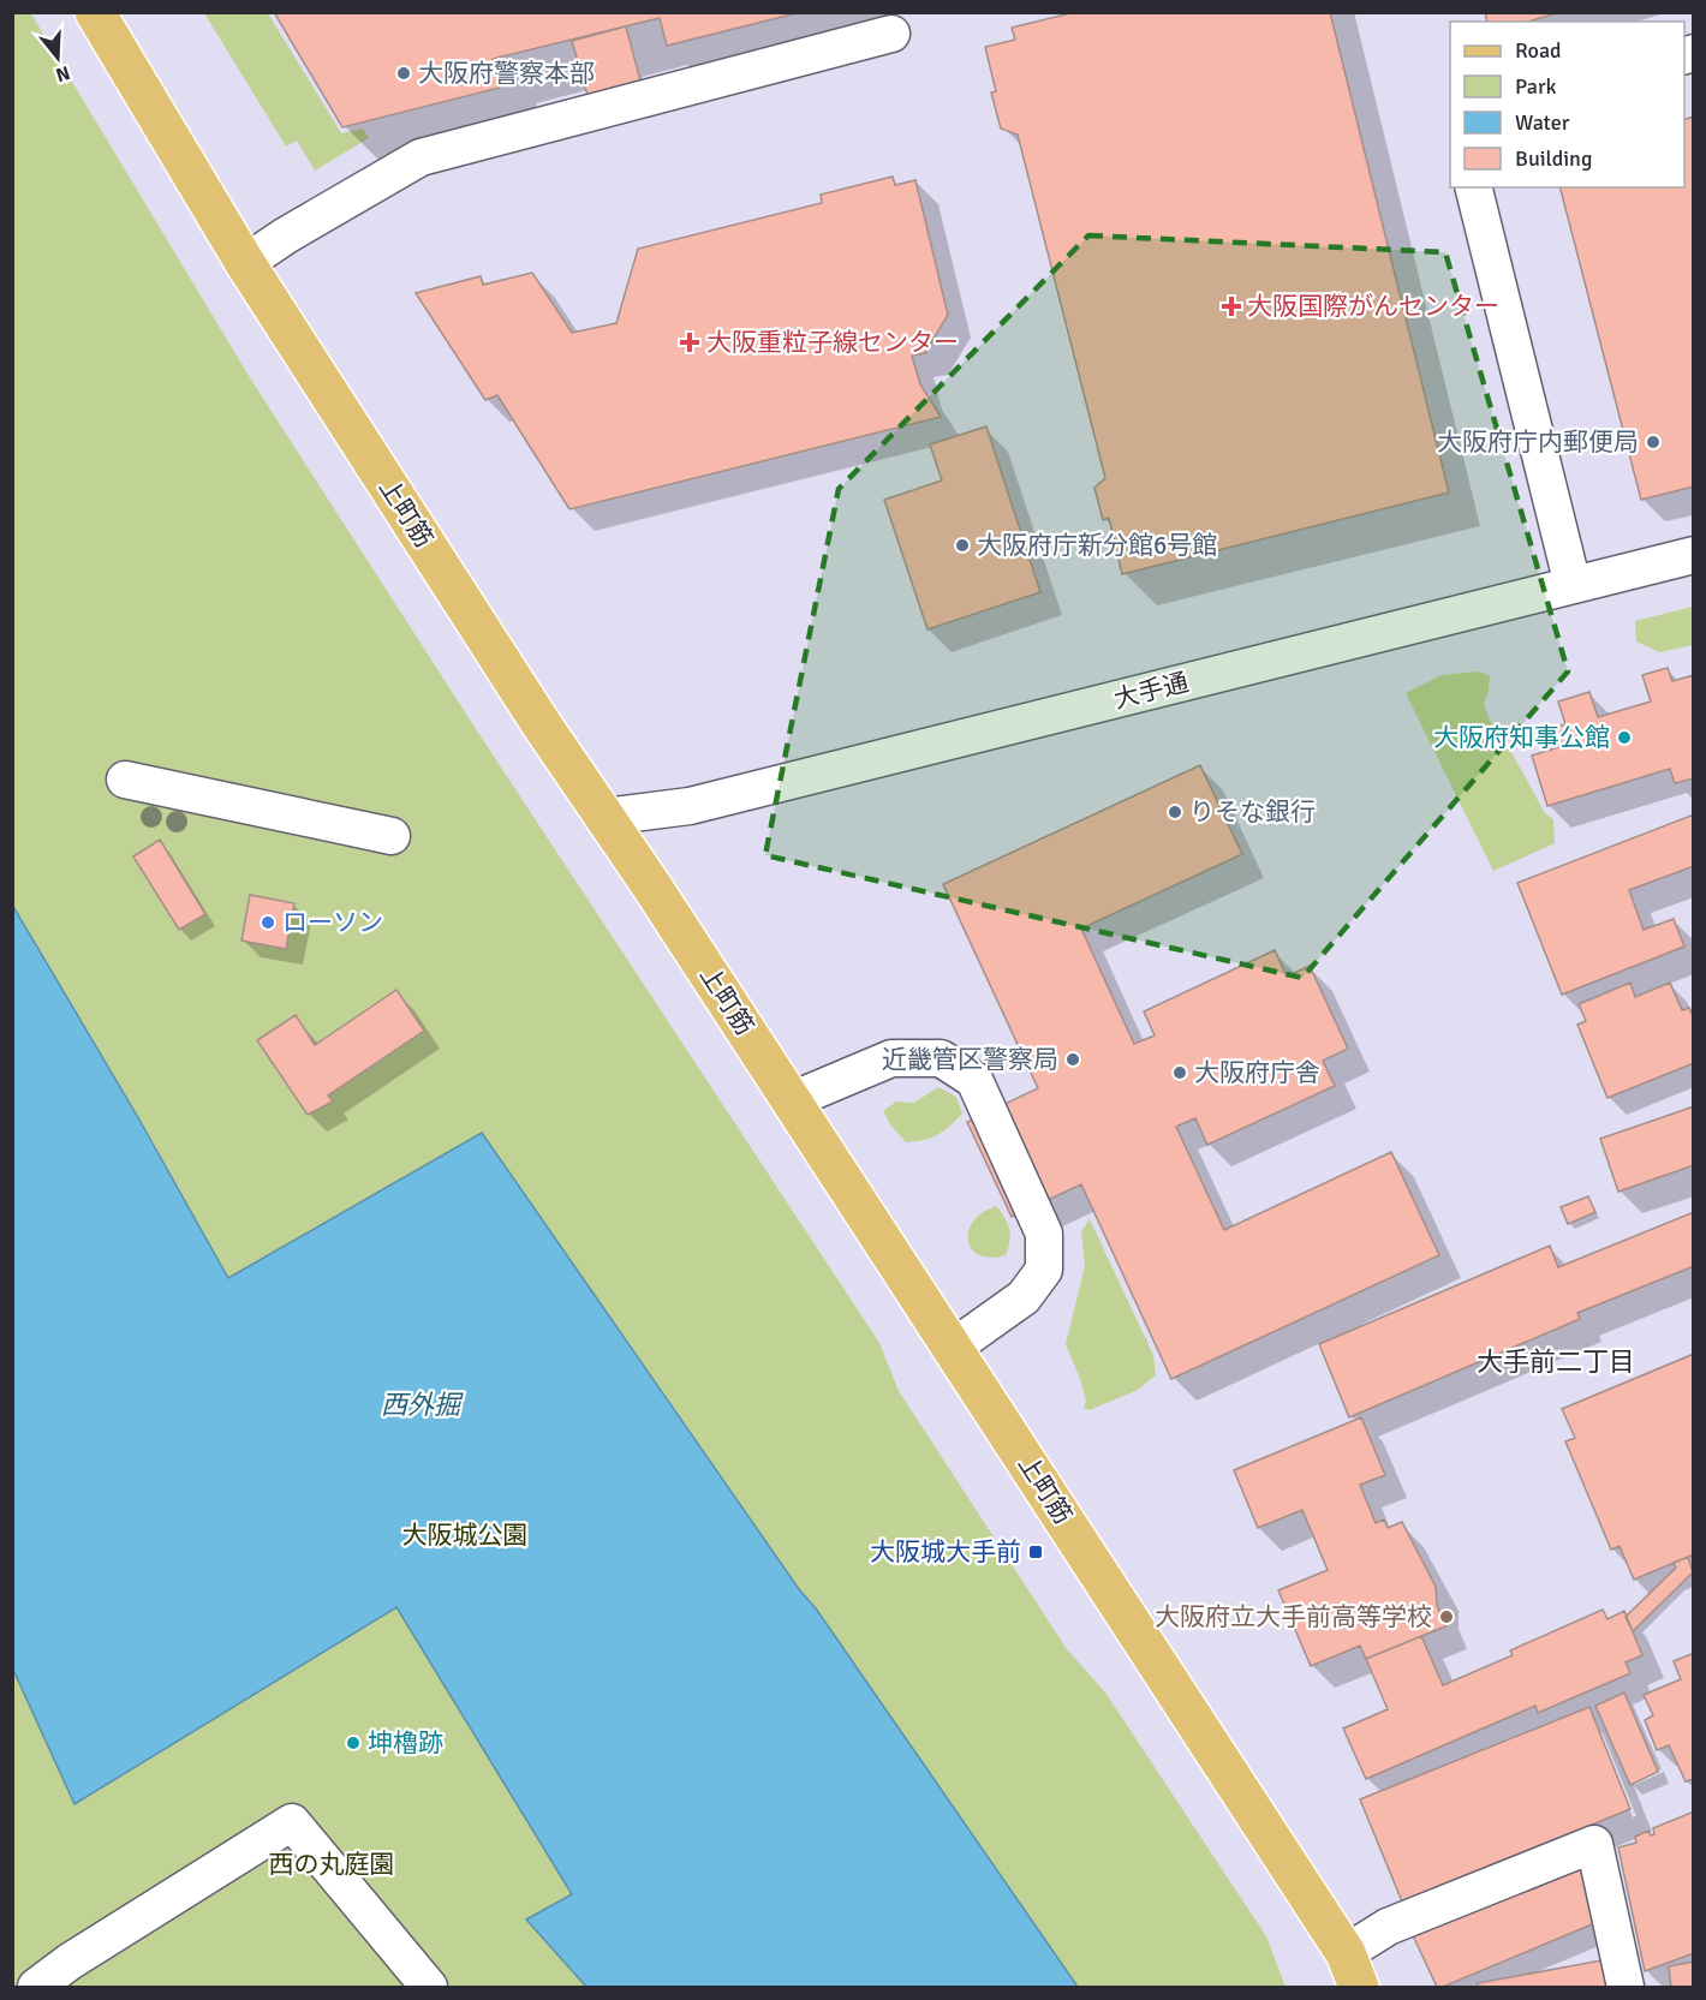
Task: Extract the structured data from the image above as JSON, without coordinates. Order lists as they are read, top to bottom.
{
  "streets": {
    "main road": ["上町筋"],
    "street": ["大手通"]
  },
  "crossings": [
    ["上町筋", "大手通"]
  ],
  "districts": ["大手前二丁目"],
  "water": ["西外掘"],
  "parks": ["大阪城公園", "西の丸庭園"],
  "places": {
    "other": [
      "大阪府警察本部",
      "大阪府庁内郵便局",
      "大阪府庁新分館6号館",
      "大阪府知事公館",
      "りそな銀行",
      "ローソン",
      "近畿管区警察局",
      "大阪府庁舎",
      "大阪府立大手前高等学校",
      "坤櫓跡"
    ],
    "health": ["大阪国際がんセンター", "大阪重粒子線センター"],
    "transit": ["大阪城大手前"]
  },
  "legend": [
    "Road",
    "Park",
    "Water",
    "Building"
  ],
  "north": "bottom"
}
